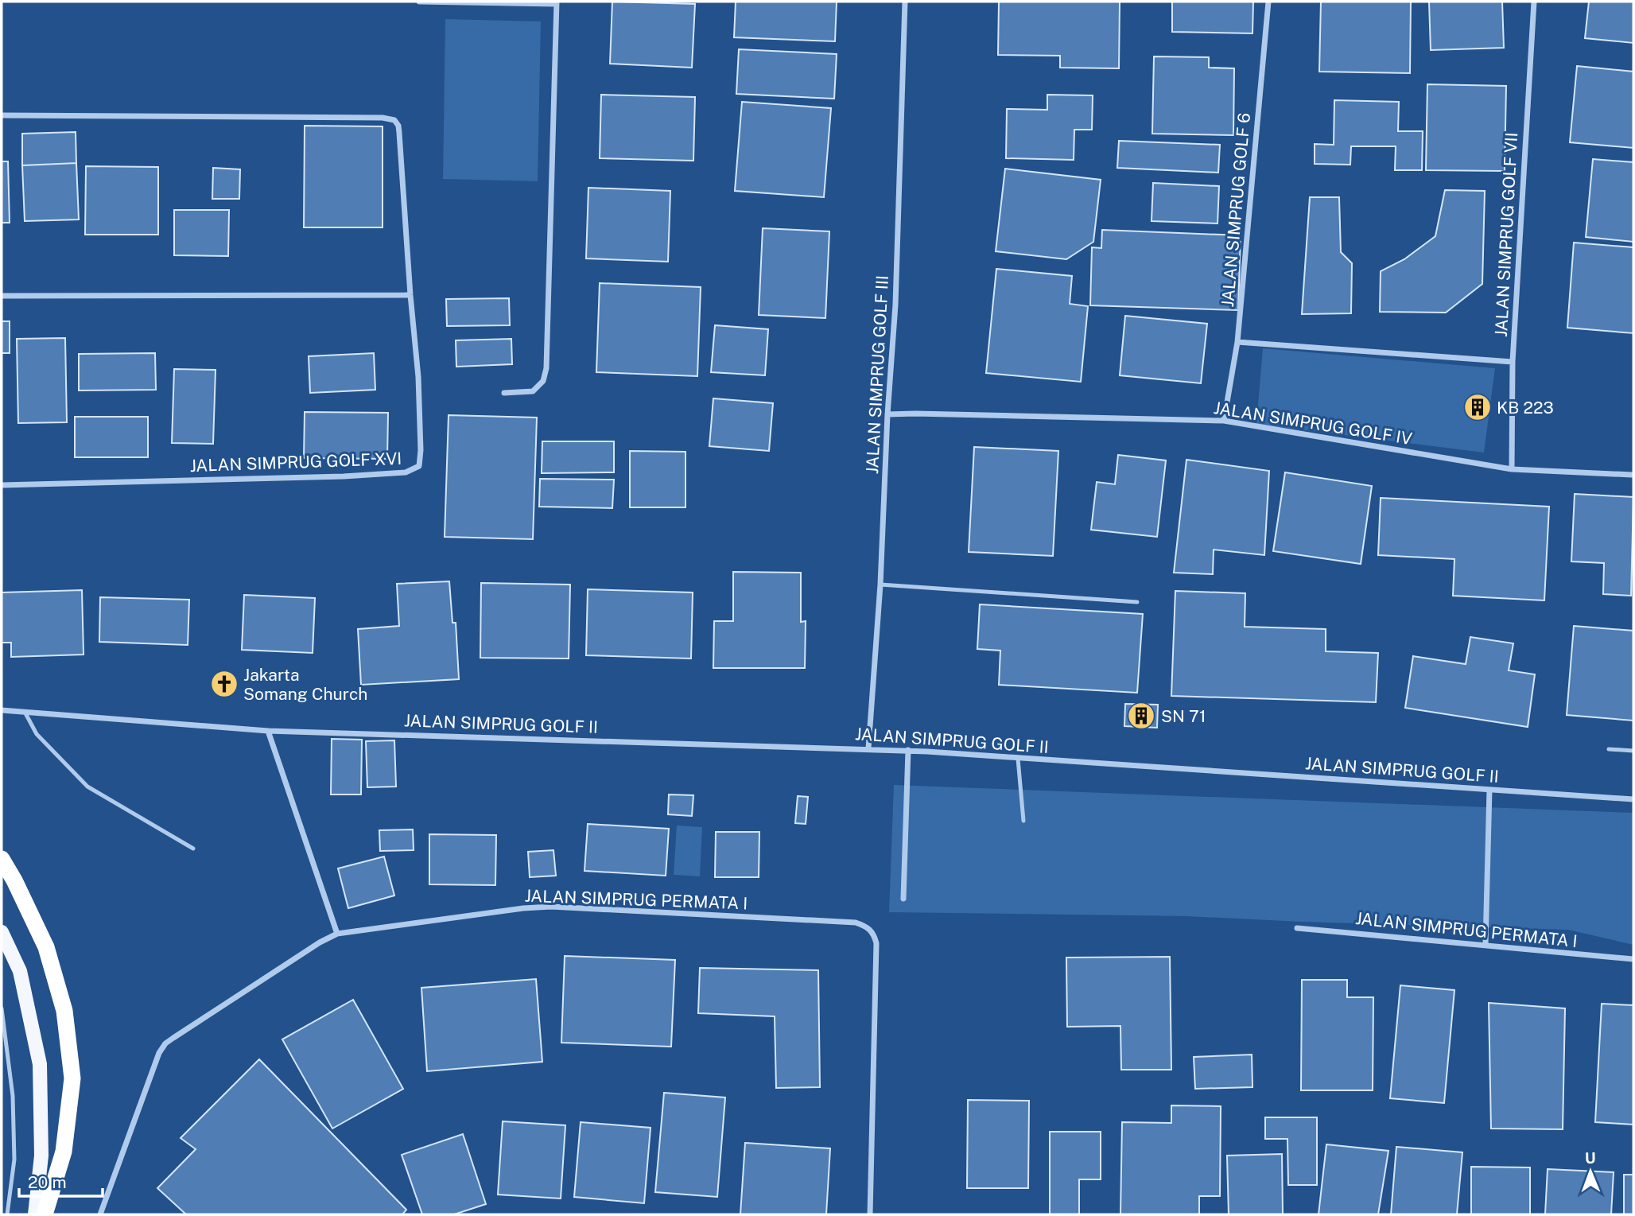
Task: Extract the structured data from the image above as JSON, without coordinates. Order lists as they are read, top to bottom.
{
  "streets": {
    "street": [
      "JALAN SIMPRUG GOLF 6",
      "JALAN SIMPRUG GOLF VII",
      "JALAN SIMPRUG GOLF III",
      "JALAN SIMPRUG GOLF IV",
      "JALAN SIMPRUG GOLF XVI",
      "JALAN SIMPRUG GOLF II",
      "JALAN SIMPRUG PERMATA I"
    ]
  },
  "crossings": [
    ["JALAN SIMPRUG GOLF 6", "JALAN SIMPRUG GOLF IV"],
    ["JALAN SIMPRUG GOLF VII", "JALAN SIMPRUG GOLF IV"],
    ["JALAN SIMPRUG GOLF III", "JALAN SIMPRUG GOLF IV"],
    ["JALAN SIMPRUG GOLF III", "JALAN SIMPRUG GOLF II"]
  ],
  "places": {
    "building": ["KB 223", "SN 71"],
    "church": ["Jakarta Somang Church"]
  },
  "scale_bar": "20 m",
  "north": "top"
}
